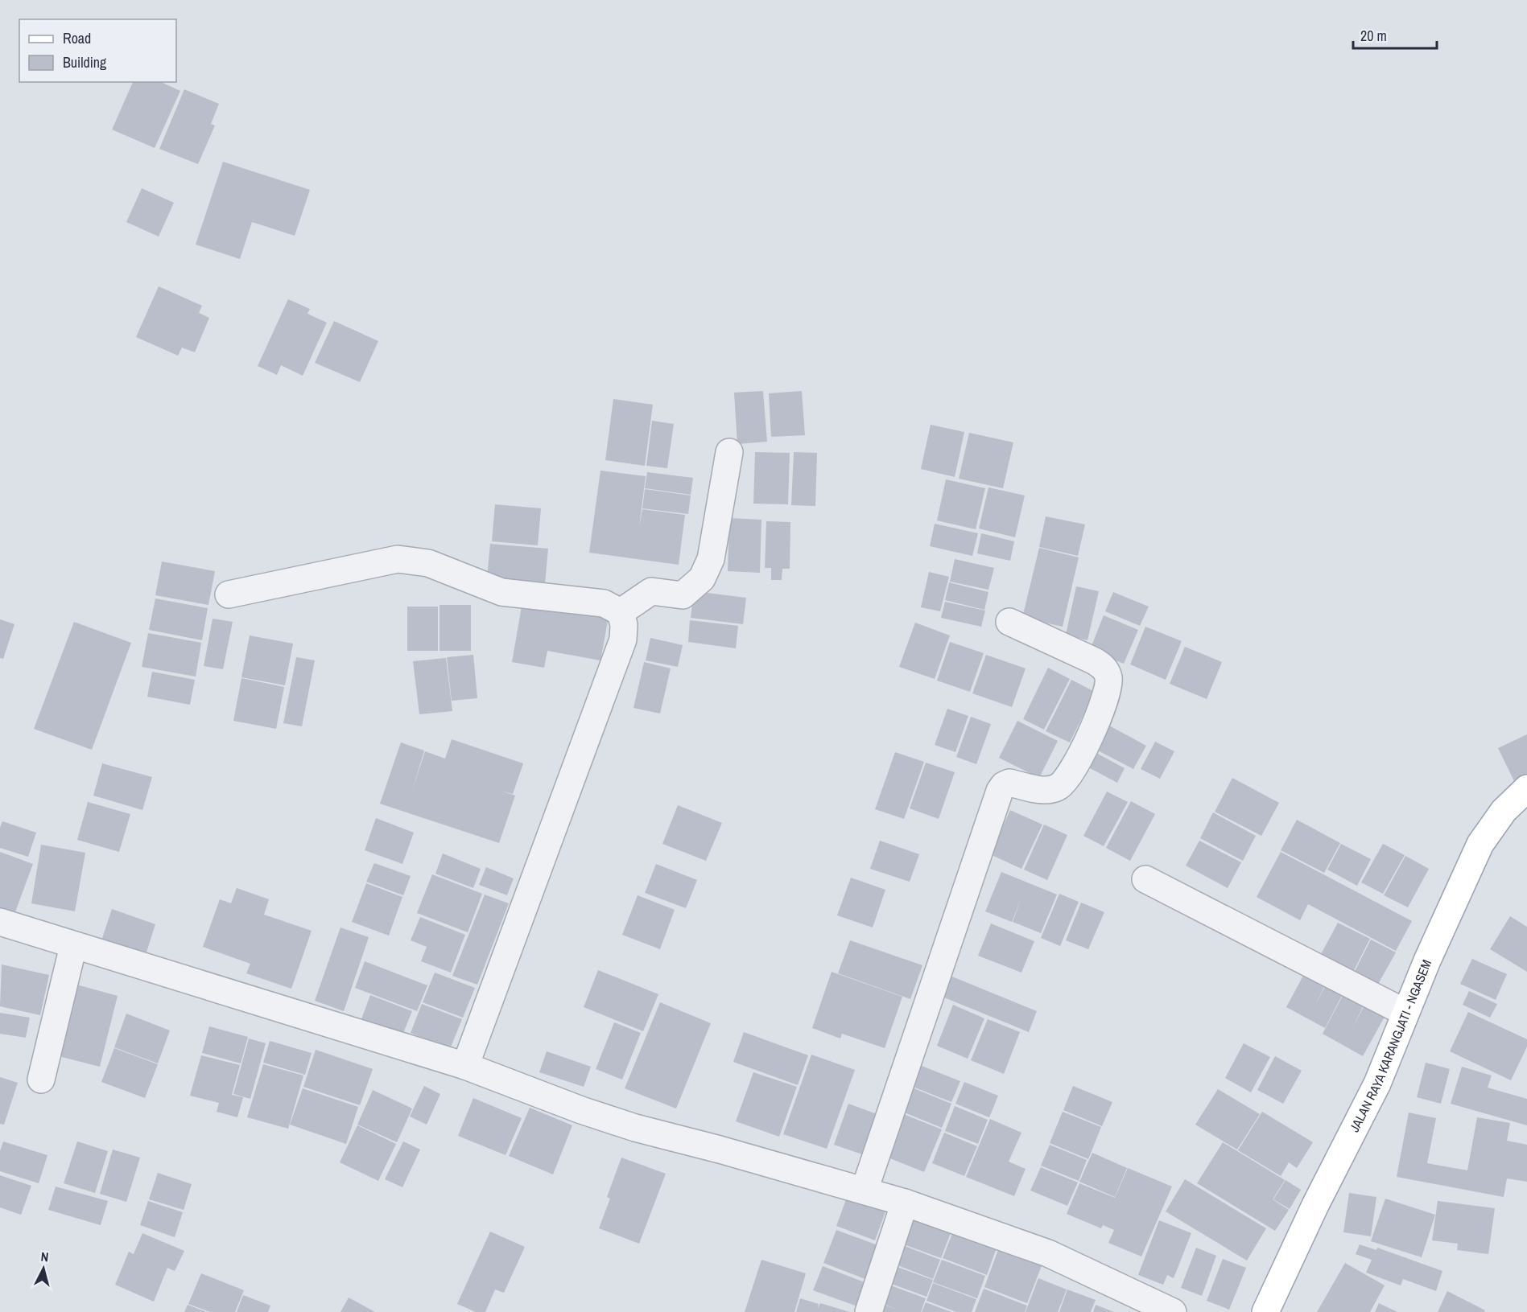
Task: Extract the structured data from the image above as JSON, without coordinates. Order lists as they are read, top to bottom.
{
  "streets": {
    "main road": ["JALAN RAYA KARANGJATI - NGASEM"]
  },
  "legend": ["Road", "Building"],
  "scale_bar": "20 m",
  "north": "top"
}
